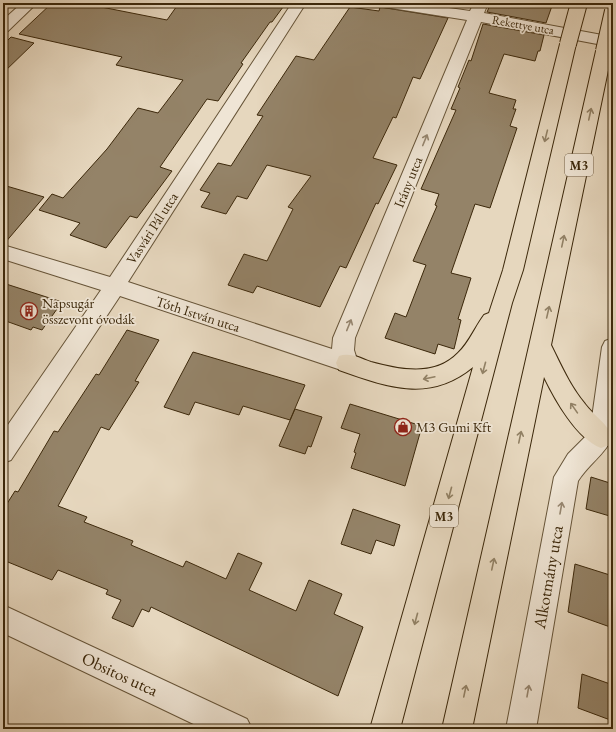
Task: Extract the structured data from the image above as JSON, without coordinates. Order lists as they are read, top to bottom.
{
  "streets": {
    "main road": ["M3"],
    "street": [
      "Rekettye utca",
      "Irány utca",
      "Vasvári Pál utca",
      "Tóth István utca",
      "Alkotmány utca",
      "Obsitos utca"
    ]
  },
  "crossings": [
    ["Rekettye utca", "M3"],
    ["Rekettye utca", "Irány utca"],
    ["Irány utca", "Tóth István utca"],
    ["Vasvári Pál utca", "Tóth István utca"]
  ],
  "one_way": ["Irány utca", "Alkotmány utca"],
  "places": {
    "building": ["Napsugár összevont óvodák"],
    "shop": ["M3 Gumi Kft"]
  }
}
